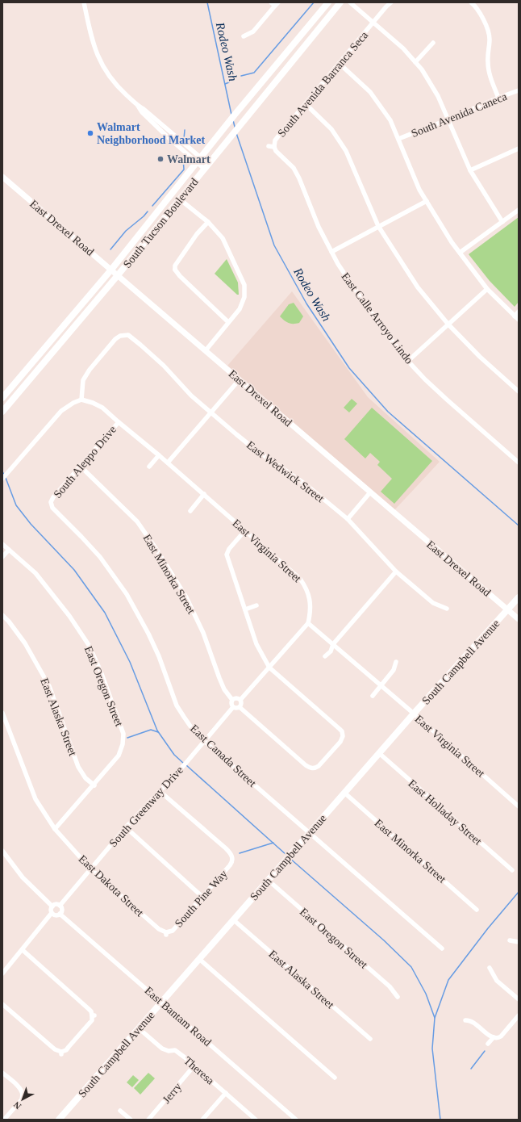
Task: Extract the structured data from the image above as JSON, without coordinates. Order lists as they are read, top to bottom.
{
  "streets": {
    "main road": ["South Tucson Boulevard", "South Campbell Avenue"],
    "street": [
      "South Avenida Barranca Seca",
      "South Avenida Caneca",
      "East Drexel Road",
      "East Calle Arroyo Lindo",
      "South Aleppo Drive",
      "East Wedwick Street",
      "East Virginia Street",
      "East Minorka Street",
      "East Oregon Street",
      "East Alaska Street",
      "East Canada Street",
      "South Greenway Drive",
      "East Holladay Street",
      "East Dakota Street",
      "South Pine Way",
      "East Bantam Road",
      "Theresa",
      "Jerry"
    ]
  },
  "crossings": [
    ["South Avenida Barranca Seca", "East Calle Arroyo Lindo"],
    ["South Tucson Boulevard", "East Drexel Road"],
    ["East Drexel Road", "South Campbell Avenue"],
    ["South Aleppo Drive", "East Virginia Street"],
    ["South Aleppo Drive", "East Minorka Street"],
    ["South Aleppo Drive", "East Canada Street"],
    ["East Wedwick Street", "East Virginia Street"],
    ["East Virginia Street", "South Campbell Avenue"],
    ["East Minorka Street", "South Campbell Avenue"],
    ["East Minorka Street", "South Greenway Drive"],
    ["South Campbell Avenue", "East Oregon Street"],
    ["South Campbell Avenue", "East Alaska Street"],
    ["South Campbell Avenue", "East Canada Street"],
    ["South Campbell Avenue", "East Holladay Street"],
    ["South Campbell Avenue", "East Bantam Road"],
    ["South Campbell Avenue", "Theresa"],
    ["East Oregon Street", "East Alaska Street"],
    ["East Canada Street", "South Greenway Drive"],
    ["South Greenway Drive", "East Dakota Street"],
    ["South Greenway Drive", "South Pine Way"],
    ["South Greenway Drive", "East Bantam Road"],
    ["East Dakota Street", "South Pine Way"],
    ["Theresa", "Jerry"]
  ],
  "water": ["Rodeo Wash"],
  "places": ["Walmart Neighborhood Market", "Walmart"],
  "north": "bottom left"
}
